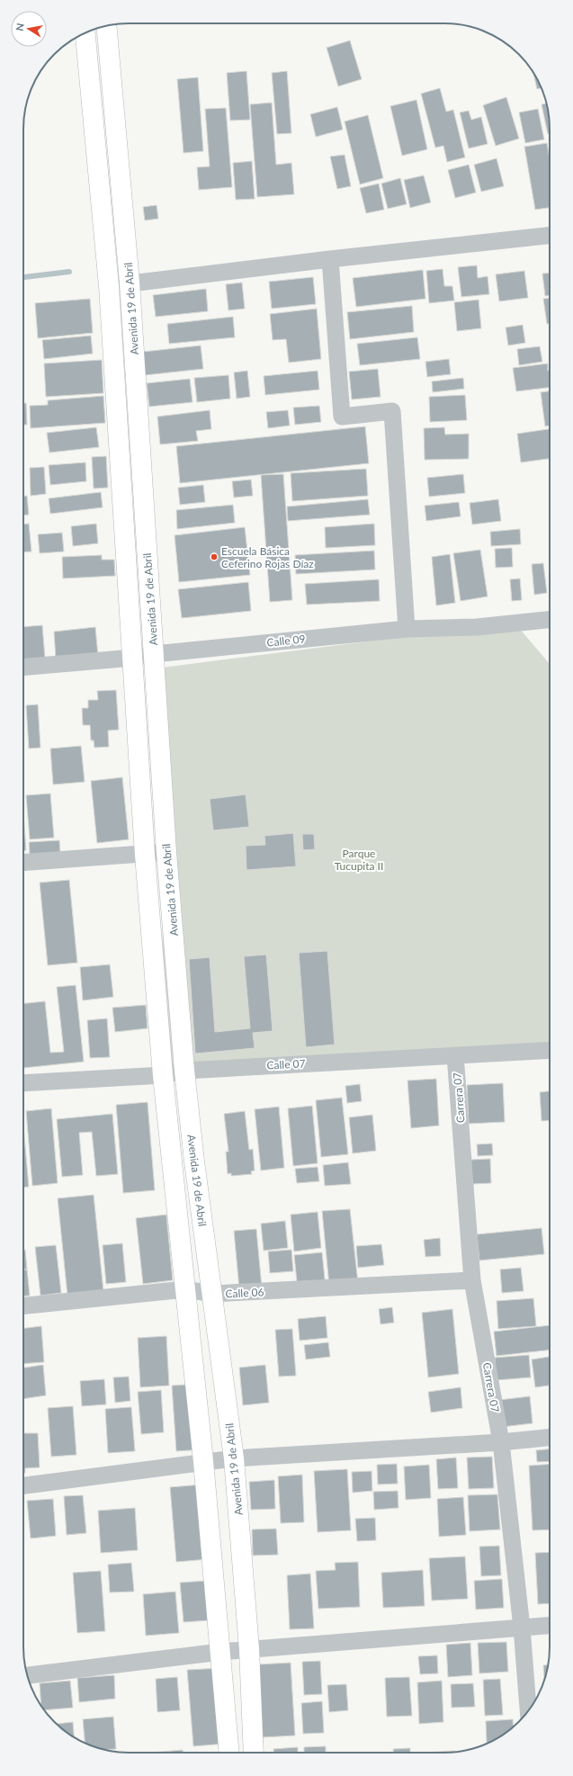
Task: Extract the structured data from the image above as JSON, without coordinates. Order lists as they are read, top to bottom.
{
  "streets": {
    "street": [
      "Avenida 19 de Abril",
      "Calle 09",
      "Calle 07",
      "Carrera 07",
      "Calle 06"
    ]
  },
  "crossings": [
    ["Avenida 19 de Abril", "Calle 09"],
    ["Avenida 19 de Abril", "Calle 07"],
    ["Avenida 19 de Abril", "Calle 06"],
    ["Calle 07", "Carrera 07"],
    ["Carrera 07", "Calle 06"]
  ],
  "parks": ["Parque Tucupita II"],
  "places": ["Escuela Básica Ceferino Rojas Díaz"],
  "north": "left"
}
